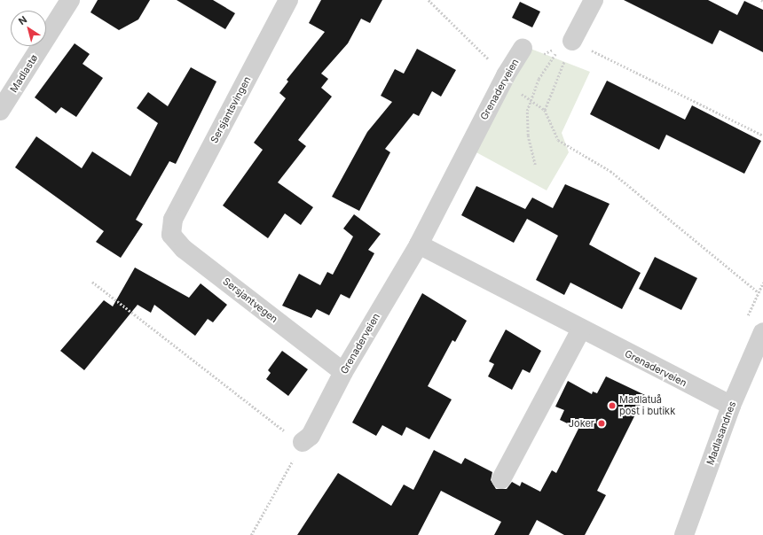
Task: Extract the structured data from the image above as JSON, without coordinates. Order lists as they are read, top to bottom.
{
  "streets": {
    "street": [
      "Madlastø",
      "Grenaderveien",
      "Sersjantsvingen",
      "Sersjantvegen",
      "Madlasandnes"
    ]
  },
  "crossings": [
    ["Grenaderveien", "Sersjantvegen"],
    ["Grenaderveien", "Madlasandnes"],
    ["Sersjantsvingen", "Sersjantvegen"]
  ],
  "places": ["Madlatuå post i butikk", "Joker"],
  "north": "top left"
}
